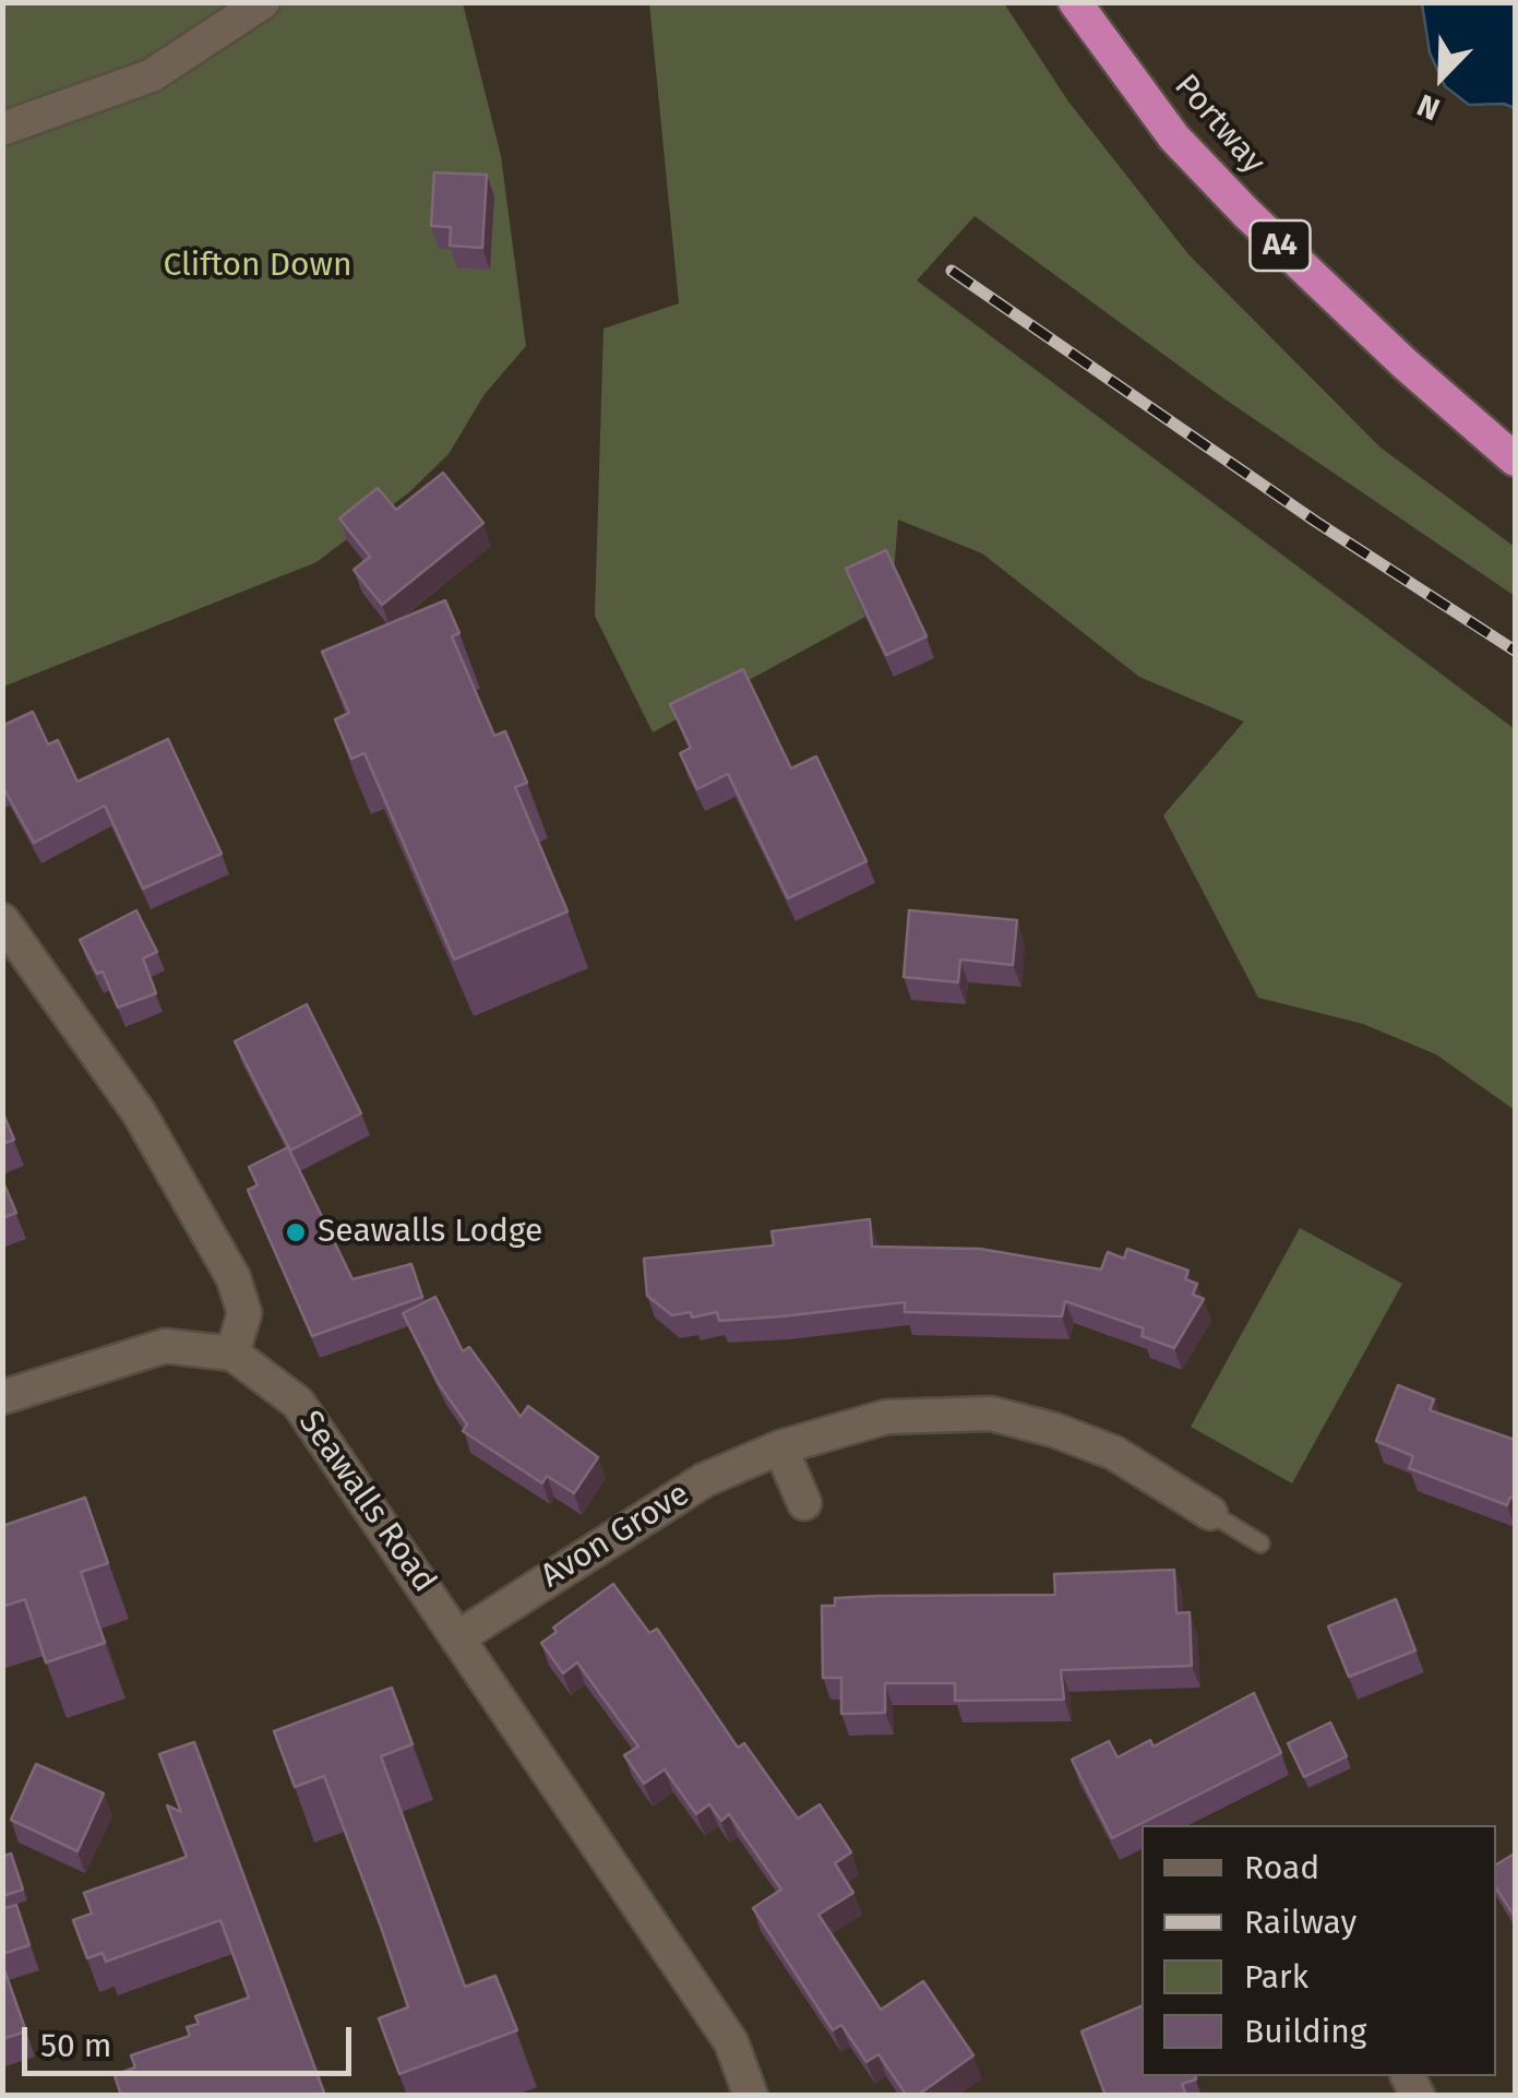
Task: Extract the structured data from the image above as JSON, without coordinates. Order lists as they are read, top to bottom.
{
  "streets": {
    "highway": ["Portway", "A4"],
    "street": ["Seawalls Road", "Avon Grove"]
  },
  "crossings": [
    ["Seawalls Road", "Avon Grove"]
  ],
  "parks": ["Clifton Down"],
  "places": ["Seawalls Lodge"],
  "legend": [
    "Road",
    "Railway",
    "Park",
    "Building"
  ],
  "scale_bar": "50 m",
  "north": "bottom left"
}
